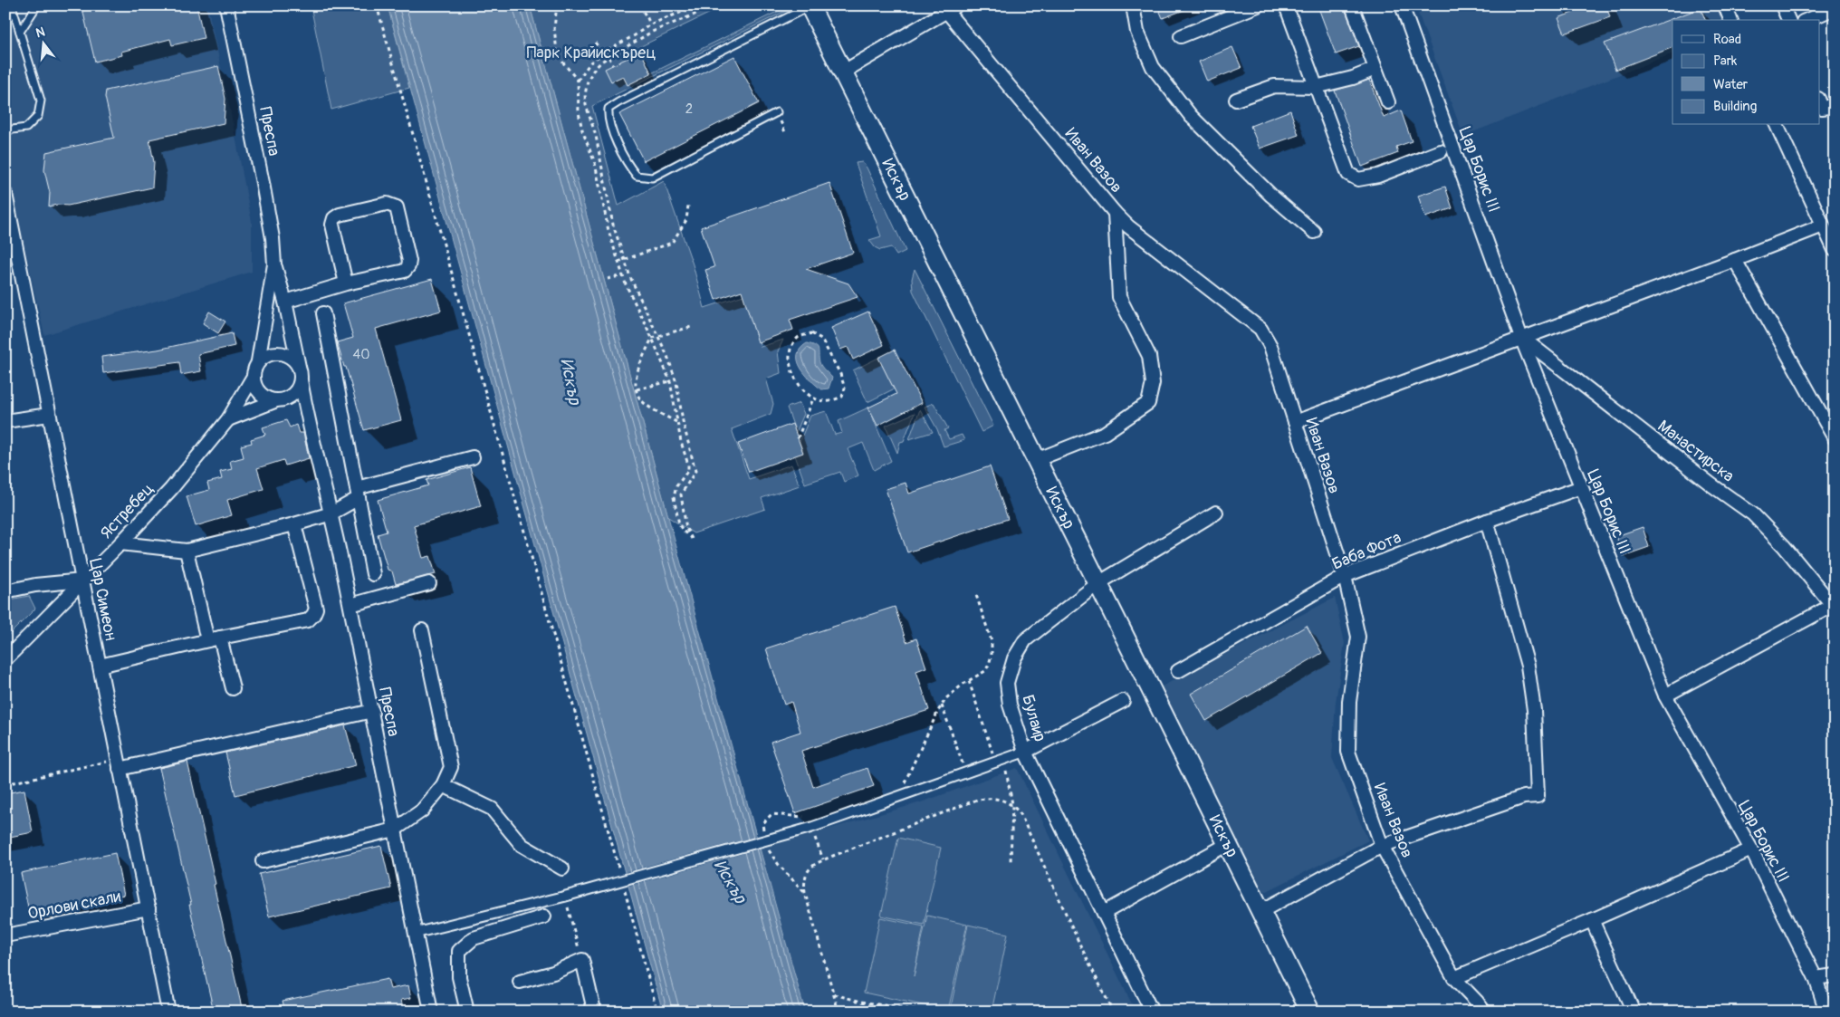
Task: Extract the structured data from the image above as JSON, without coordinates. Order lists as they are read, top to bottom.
{
  "streets": {
    "main road": ["Искър"],
    "street": [
      "Преспа",
      "Иван Вазов",
      "Цар Борис III",
      "Манастирска",
      "Ястребец",
      "Баба Фота",
      "Цар Симеон",
      "Булаир",
      "Орлови скали"
    ]
  },
  "crossings": [
    ["Преспа", "Ястребец"],
    ["Иван Вазов", "Баба Фота"],
    ["Цар Борис III", "Манастирска"],
    ["Цар Борис III", "Баба Фота"],
    ["Искър", "Булаир"],
    ["Ястребец", "Цар Симеон"],
    ["Цар Симеон", "Орлови скали"]
  ],
  "water": ["Искър"],
  "parks": ["Парк Крайискърец"],
  "house_numbers": ["2", "40"],
  "legend": [
    "Road",
    "Park",
    "Water",
    "Building"
  ],
  "north": "top"
}
